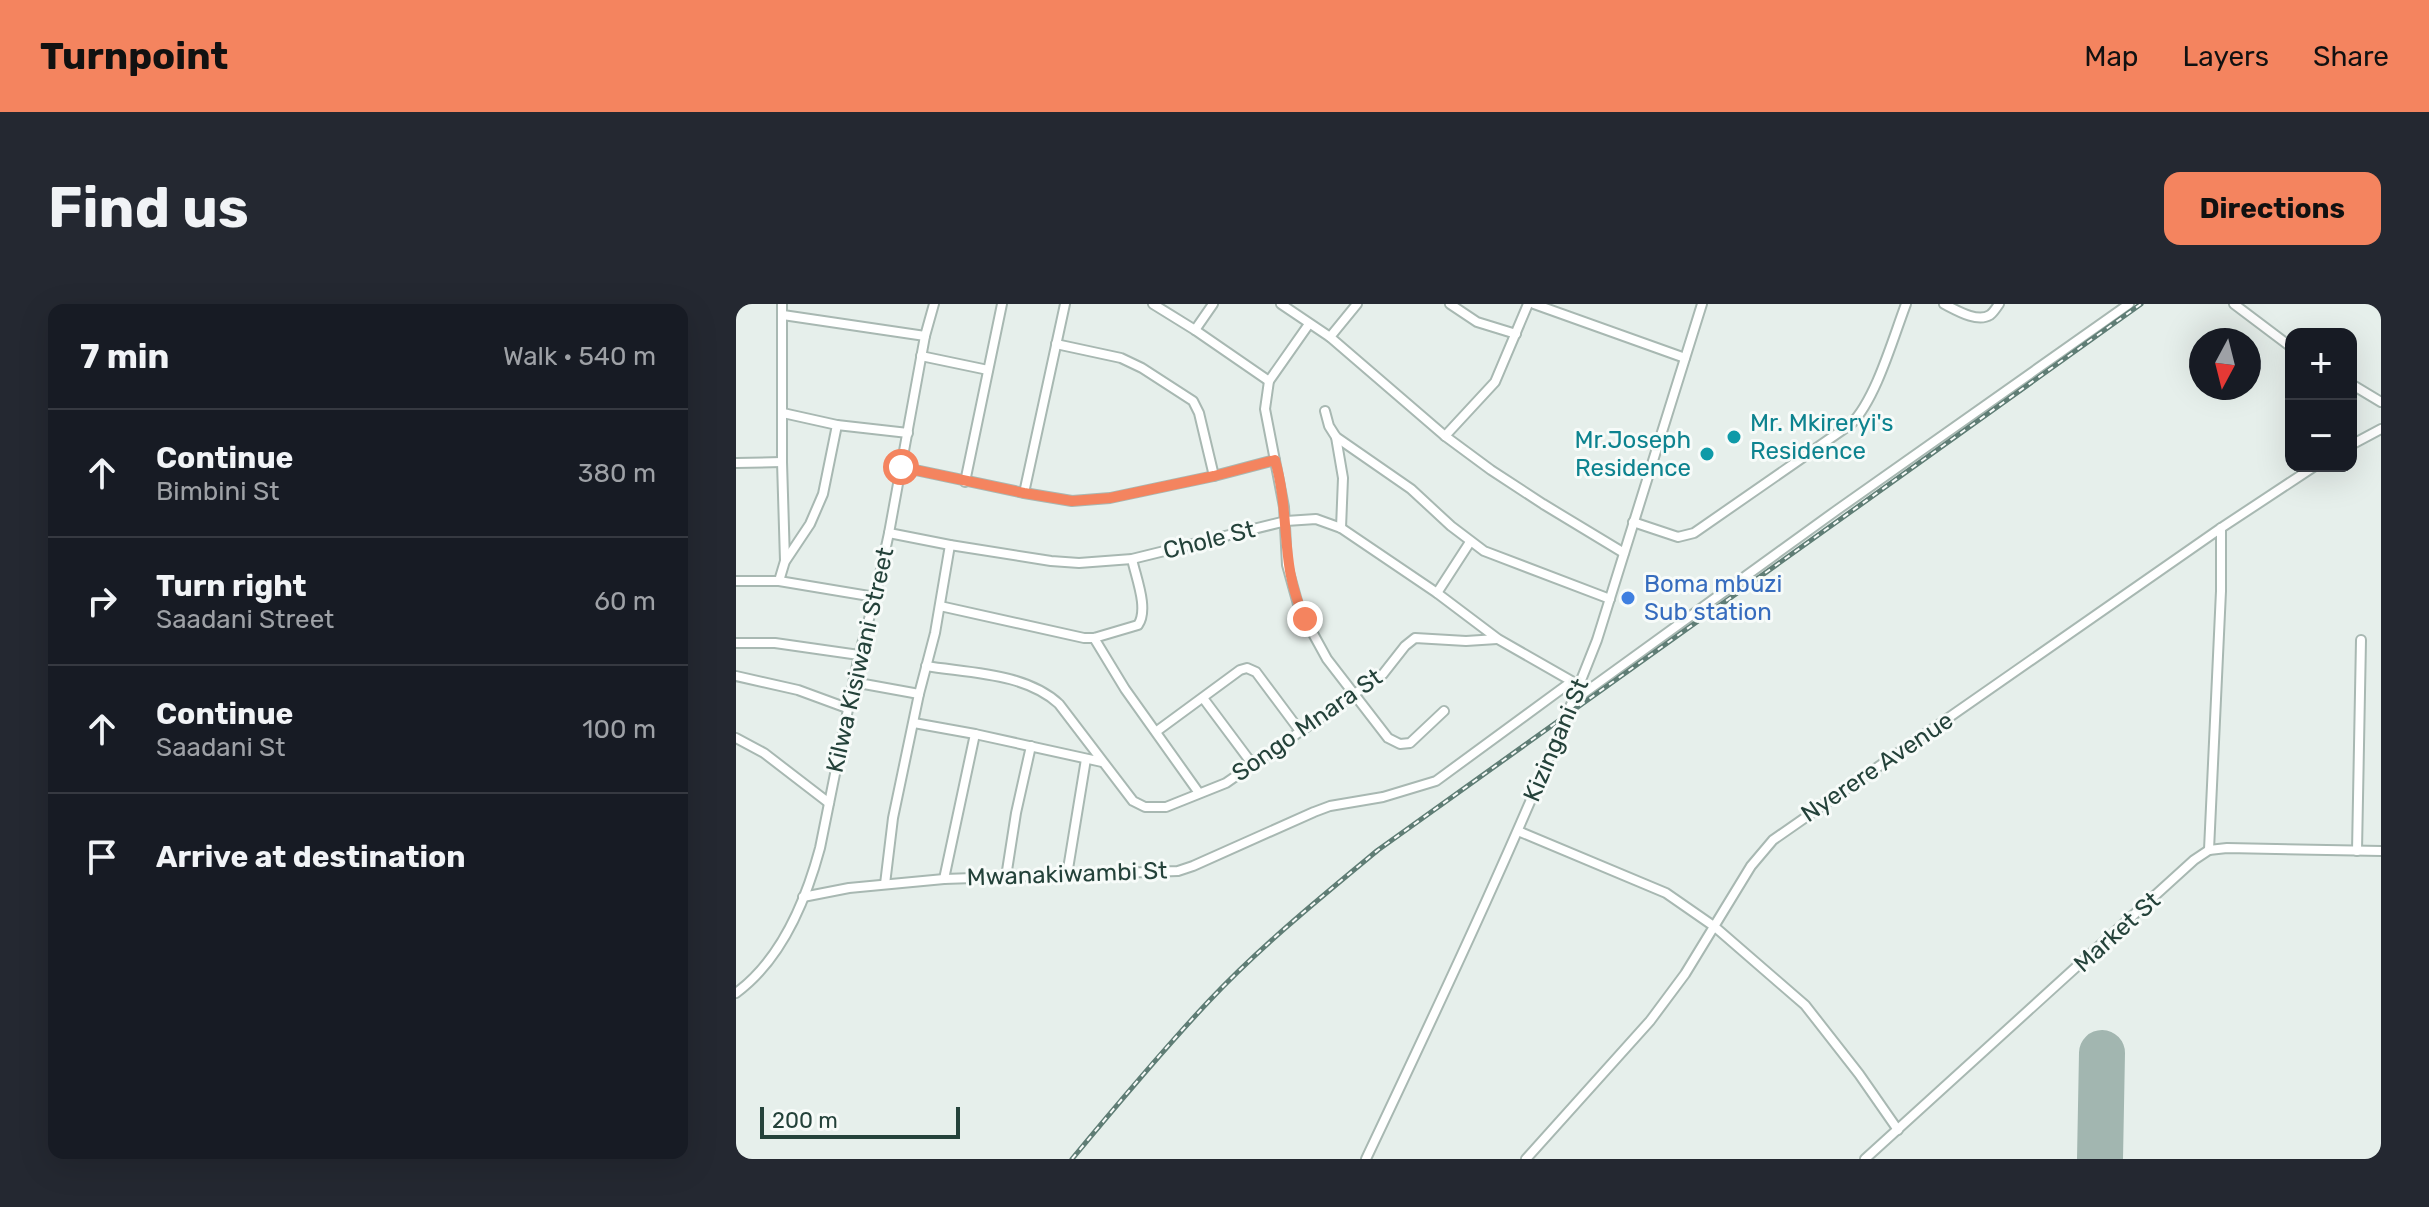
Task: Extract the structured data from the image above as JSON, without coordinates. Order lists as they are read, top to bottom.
{
  "streets": {
    "street": [
      "Chole St",
      "Kilwa Kisiwani Street",
      "Songo Mnara St",
      "Kizingani St",
      "Nyerere Avenue",
      "Mwanakiwambi St",
      "Market St"
    ]
  },
  "crossings": [
    ["Chole St", "Kilwa Kisiwani Street"],
    ["Chole St", "Songo Mnara St"],
    ["Chole St", "Kizingani St"],
    ["Chole St", "Mwanakiwambi St"],
    ["Kilwa Kisiwani Street", "Mwanakiwambi St"],
    ["Kizingani St", "Mwanakiwambi St"]
  ],
  "places": ["Mr. Mkireryi's Residence", "Mr.Joseph Residence", "Boma mbuzi Sub station"],
  "scale_bar": "200 m",
  "north": "bottom",
  "page": {
    "header": "Turnpoint",
    "nav": ["Map", "Layers", "Share"],
    "buttons": "Directions",
    "title": "Find us",
    "heading": ["7 min", "Walk · 540 m"],
    "map_buttons": ["+", "−"],
    "list": [
      ["Continue", "Bimbini St", "380 m"],
      ["Turn right", "Saadani Street", "60 m"],
      ["Continue", "Saadani St", "100 m"],
      "Arrive at destination"
    ],
    "scale": "200 m"
  }
}
